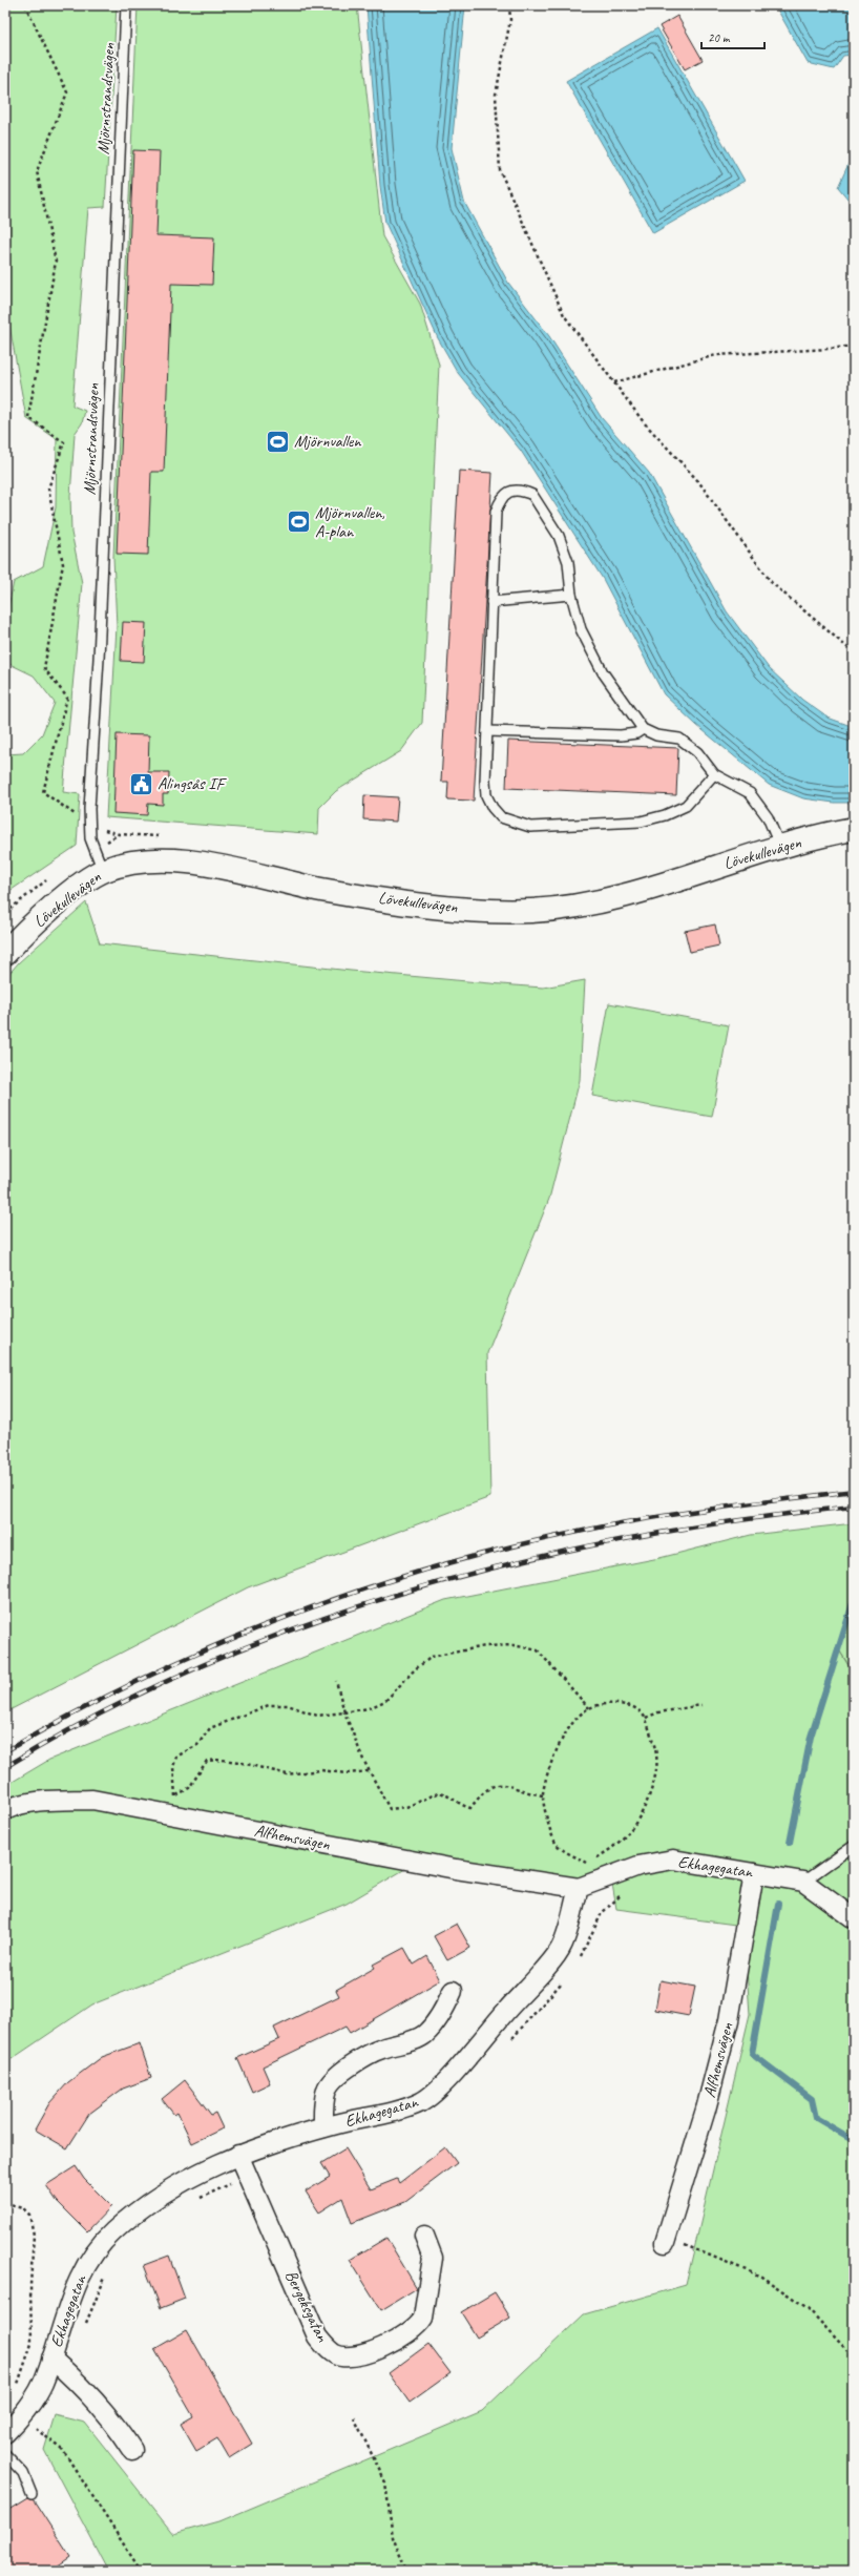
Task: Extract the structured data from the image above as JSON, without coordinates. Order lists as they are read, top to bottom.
{
  "streets": {
    "street": [
      "Lövekullevägen",
      "Alfhemsvägen",
      "Ekhagegatan",
      "Bergeksgatan"
    ],
    "lane": ["Mjörnstrandsvägen"]
  },
  "crossings": [
    ["Mjörnstrandsvägen", "Lövekullevägen"],
    ["Alfhemsvägen", "Ekhagegatan"],
    ["Ekhagegatan", "Bergeksgatan"]
  ],
  "places": {
    "sports": ["Mjörnvallen", "Mjörnvallen, A-plan"],
    "public building": ["Alingsås IF"]
  },
  "scale_bar": "20 m"
}
